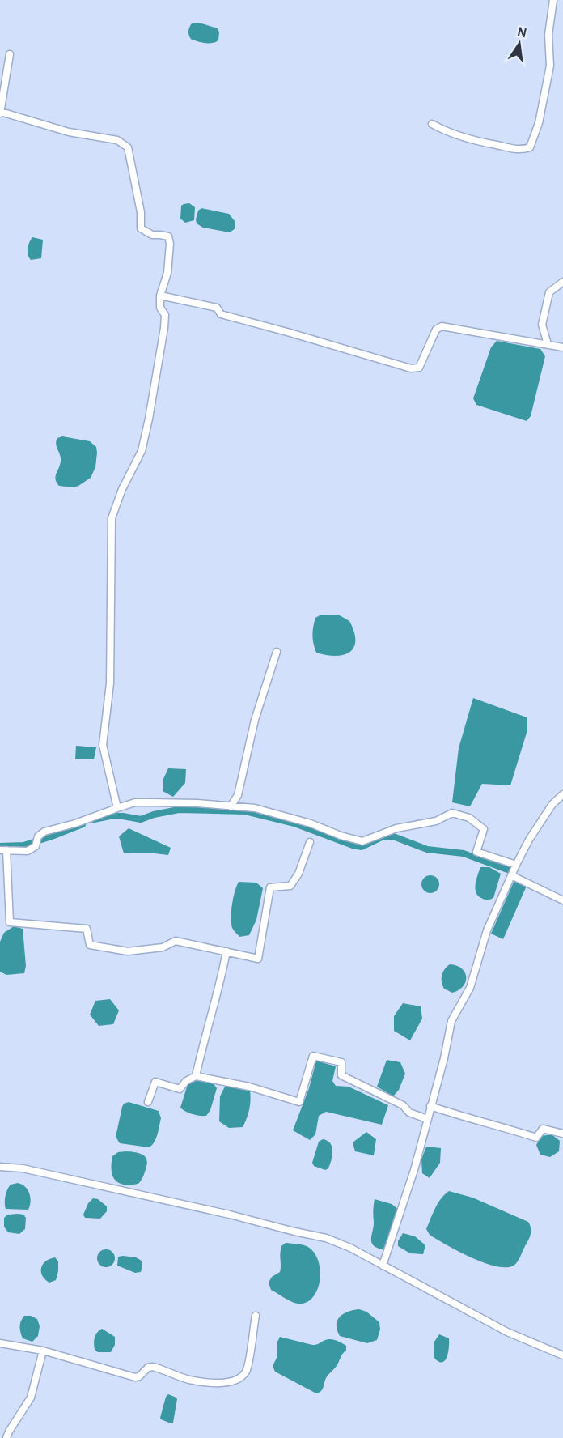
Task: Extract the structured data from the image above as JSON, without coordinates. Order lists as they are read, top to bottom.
{
  "north": "top"
}
